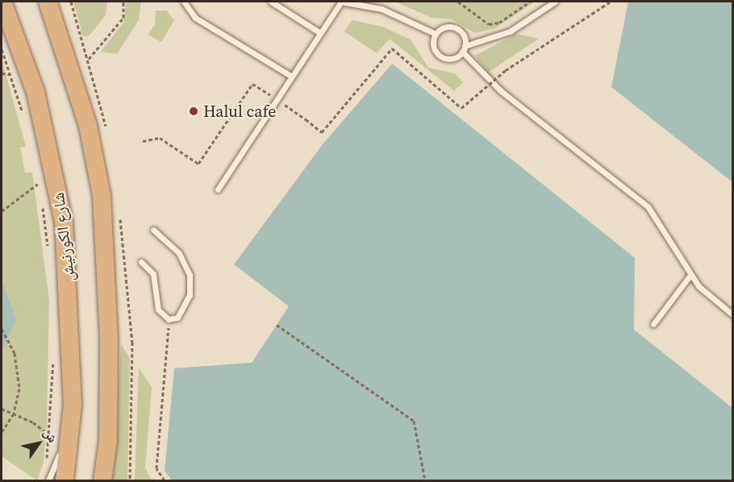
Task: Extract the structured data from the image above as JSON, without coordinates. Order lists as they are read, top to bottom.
{
  "streets": {
    "highway": ["شارع الكورنيش"]
  },
  "places": ["Halul cafe"],
  "north": "top right"
}
